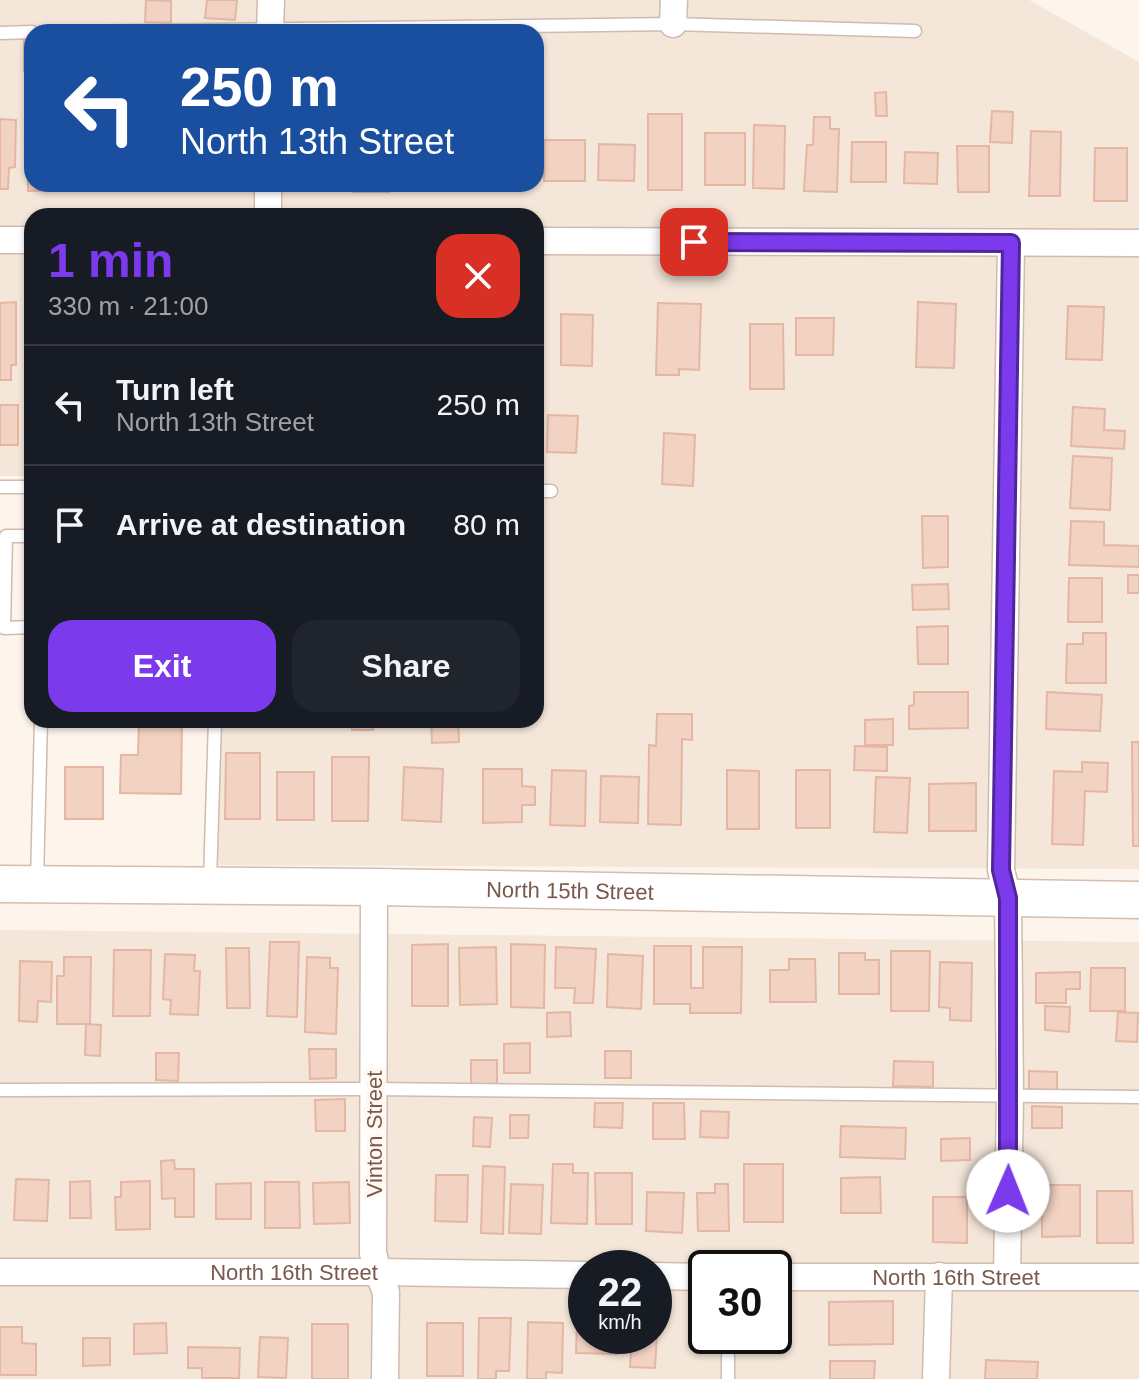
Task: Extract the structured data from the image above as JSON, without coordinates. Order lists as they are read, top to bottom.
{
  "streets": {
    "main road": ["North 15th Street"],
    "street": ["Vinton Street", "North 16th Street"]
  },
  "crossings": [
    ["North 15th Street", "Vinton Street"],
    ["Vinton Street", "North 16th Street"]
  ],
  "page": {
    "turn": ["250 m", "North 13th Street"],
    "heading": ["1 min", "330 m · 21:00"],
    "list": [
      {
        "name": "Turn left",
        "note": "North 13th Street",
        "value": "250 m"
      },
      {
        "name": "Arrive at destination",
        "value": "80 m"
      }
    ],
    "buttons": ["Exit", "Share"],
    "speed": "22 km/h",
    "limit": "30"
  }
}
